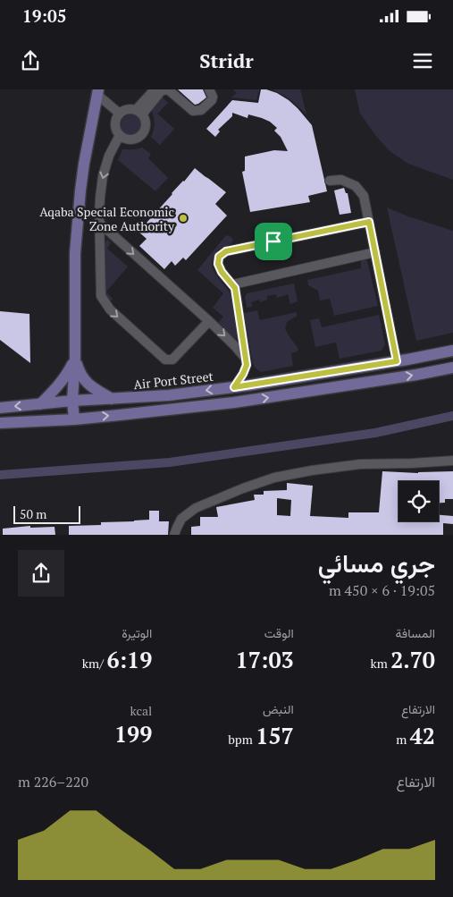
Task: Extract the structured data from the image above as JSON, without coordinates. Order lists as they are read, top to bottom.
{
  "streets": {
    "main road": ["Air Port Street"]
  },
  "places": ["Aqaba Special Economic Zone Authority"],
  "scale_bar": "50 m",
  "page": {
    "status": "19:05",
    "header": "Stridr",
    "scale": "50 m",
    "heading": ["جري مسائي", "19:05 · 6 × 450 m"],
    "stats": [
      ["المسافة", "2.70 km"],
      ["الوقت", "17:03"],
      ["الوتيرة", "6:19 /km"],
      ["الارتفاع", "42 m"],
      ["النبض", "157 bpm"],
      ["kcal", "199"]
    ],
    "chart": ["الارتفاع", "220–226 m"]
  }
}
